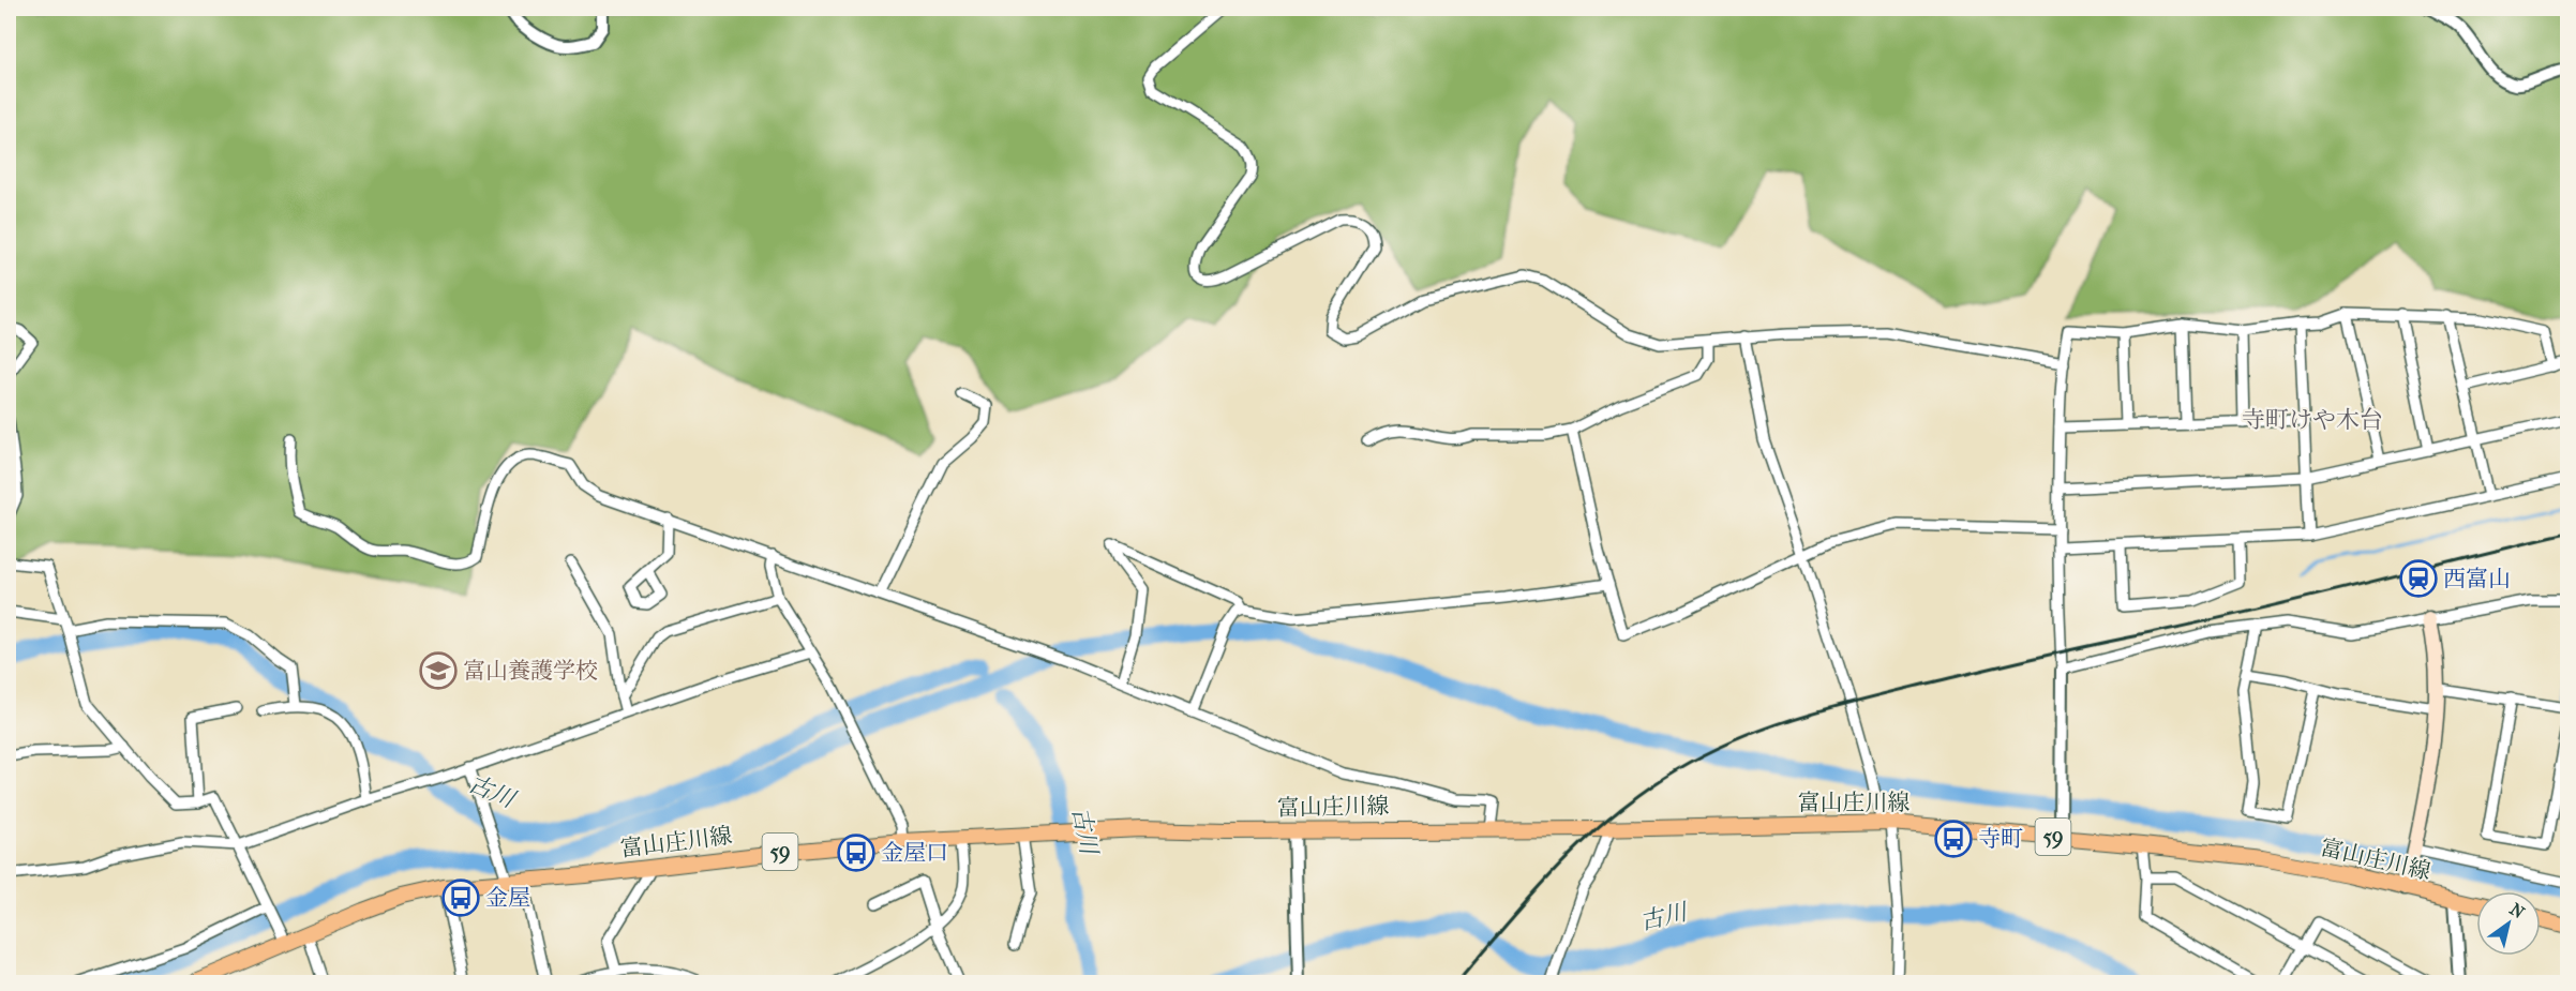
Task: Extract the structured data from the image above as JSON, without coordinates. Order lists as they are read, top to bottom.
{
  "streets": {
    "main road": ["富山庄川線", "59"]
  },
  "districts": ["寺町けや木台"],
  "water": ["古川"],
  "places": {
    "station": ["西富山"],
    "school or university": ["富山養護学校"],
    "bus stop": ["寺町", "金屋口", "金屋"]
  },
  "north": "top right"
}
